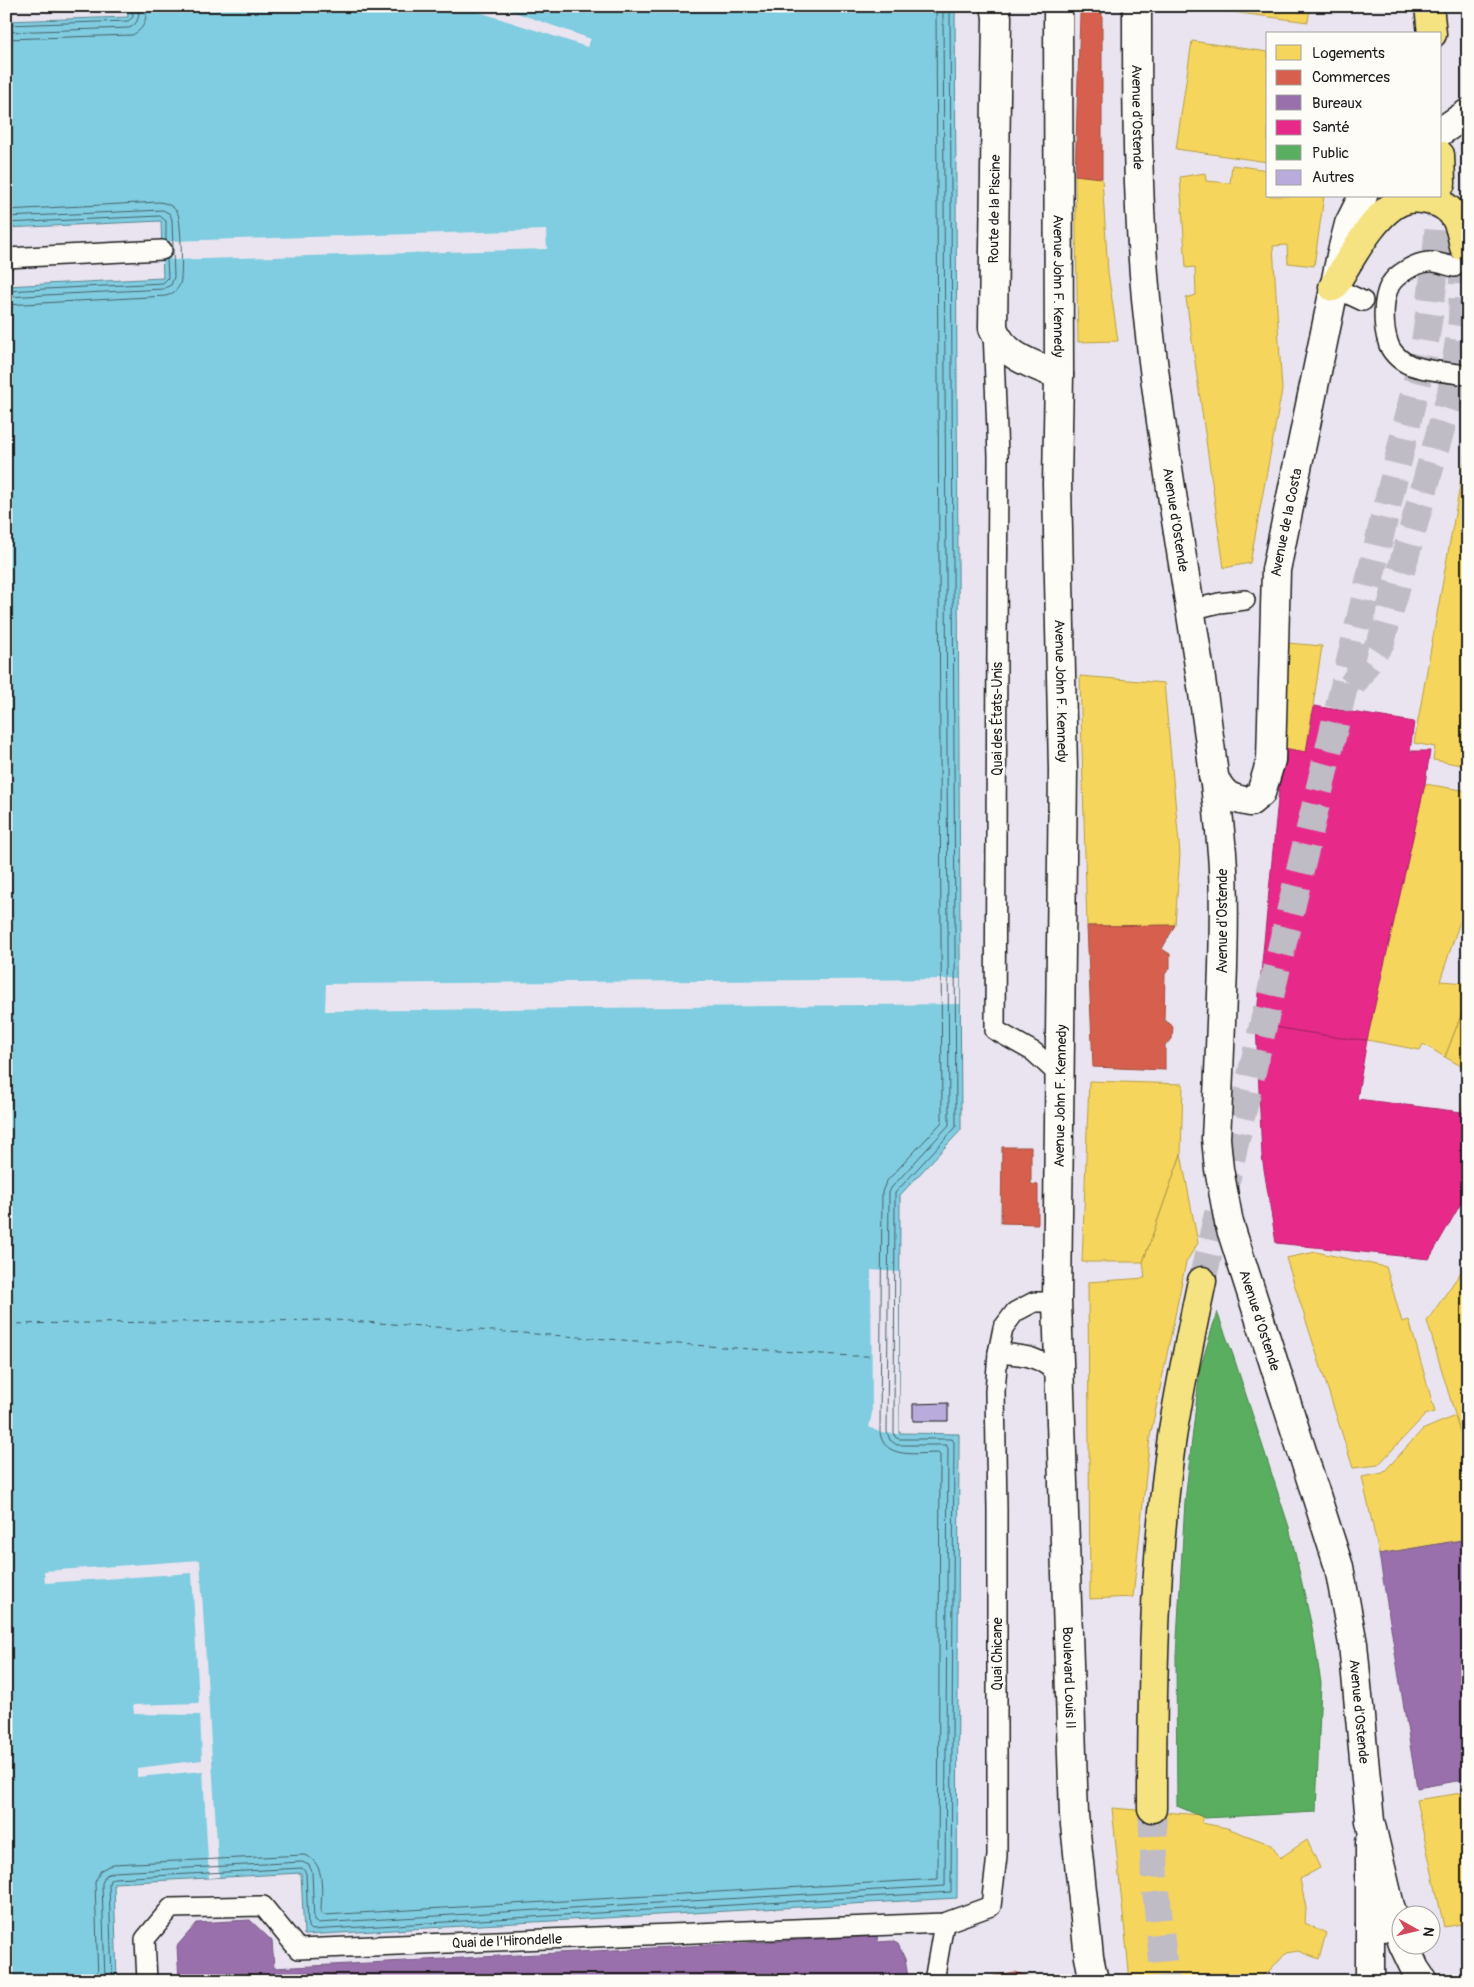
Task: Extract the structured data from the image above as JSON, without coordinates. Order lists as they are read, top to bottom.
{
  "streets": {
    "main road": [
      "Avenue d'Ostende",
      "Route de la Piscine",
      "Avenue John F. Kennedy",
      "Avenue de la Costa",
      "Boulevard Louis II"
    ],
    "lane": ["Quai des États-Unis", "Quai Chicane", "Quai de l’Hirondelle"]
  },
  "crossings": [
    ["Avenue d'Ostende", "Avenue de la Costa"],
    ["Route de la Piscine", "Quai des États-Unis"],
    ["Avenue John F. Kennedy", "Quai des États-Unis"],
    ["Avenue John F. Kennedy", "Boulevard Louis II"],
    ["Quai Chicane", "Quai de l’Hirondelle"]
  ],
  "legend": [
    "Logements",
    "Commerces",
    "Bureaux",
    "Santé",
    "Public",
    "Autres"
  ],
  "north": "right"
}
